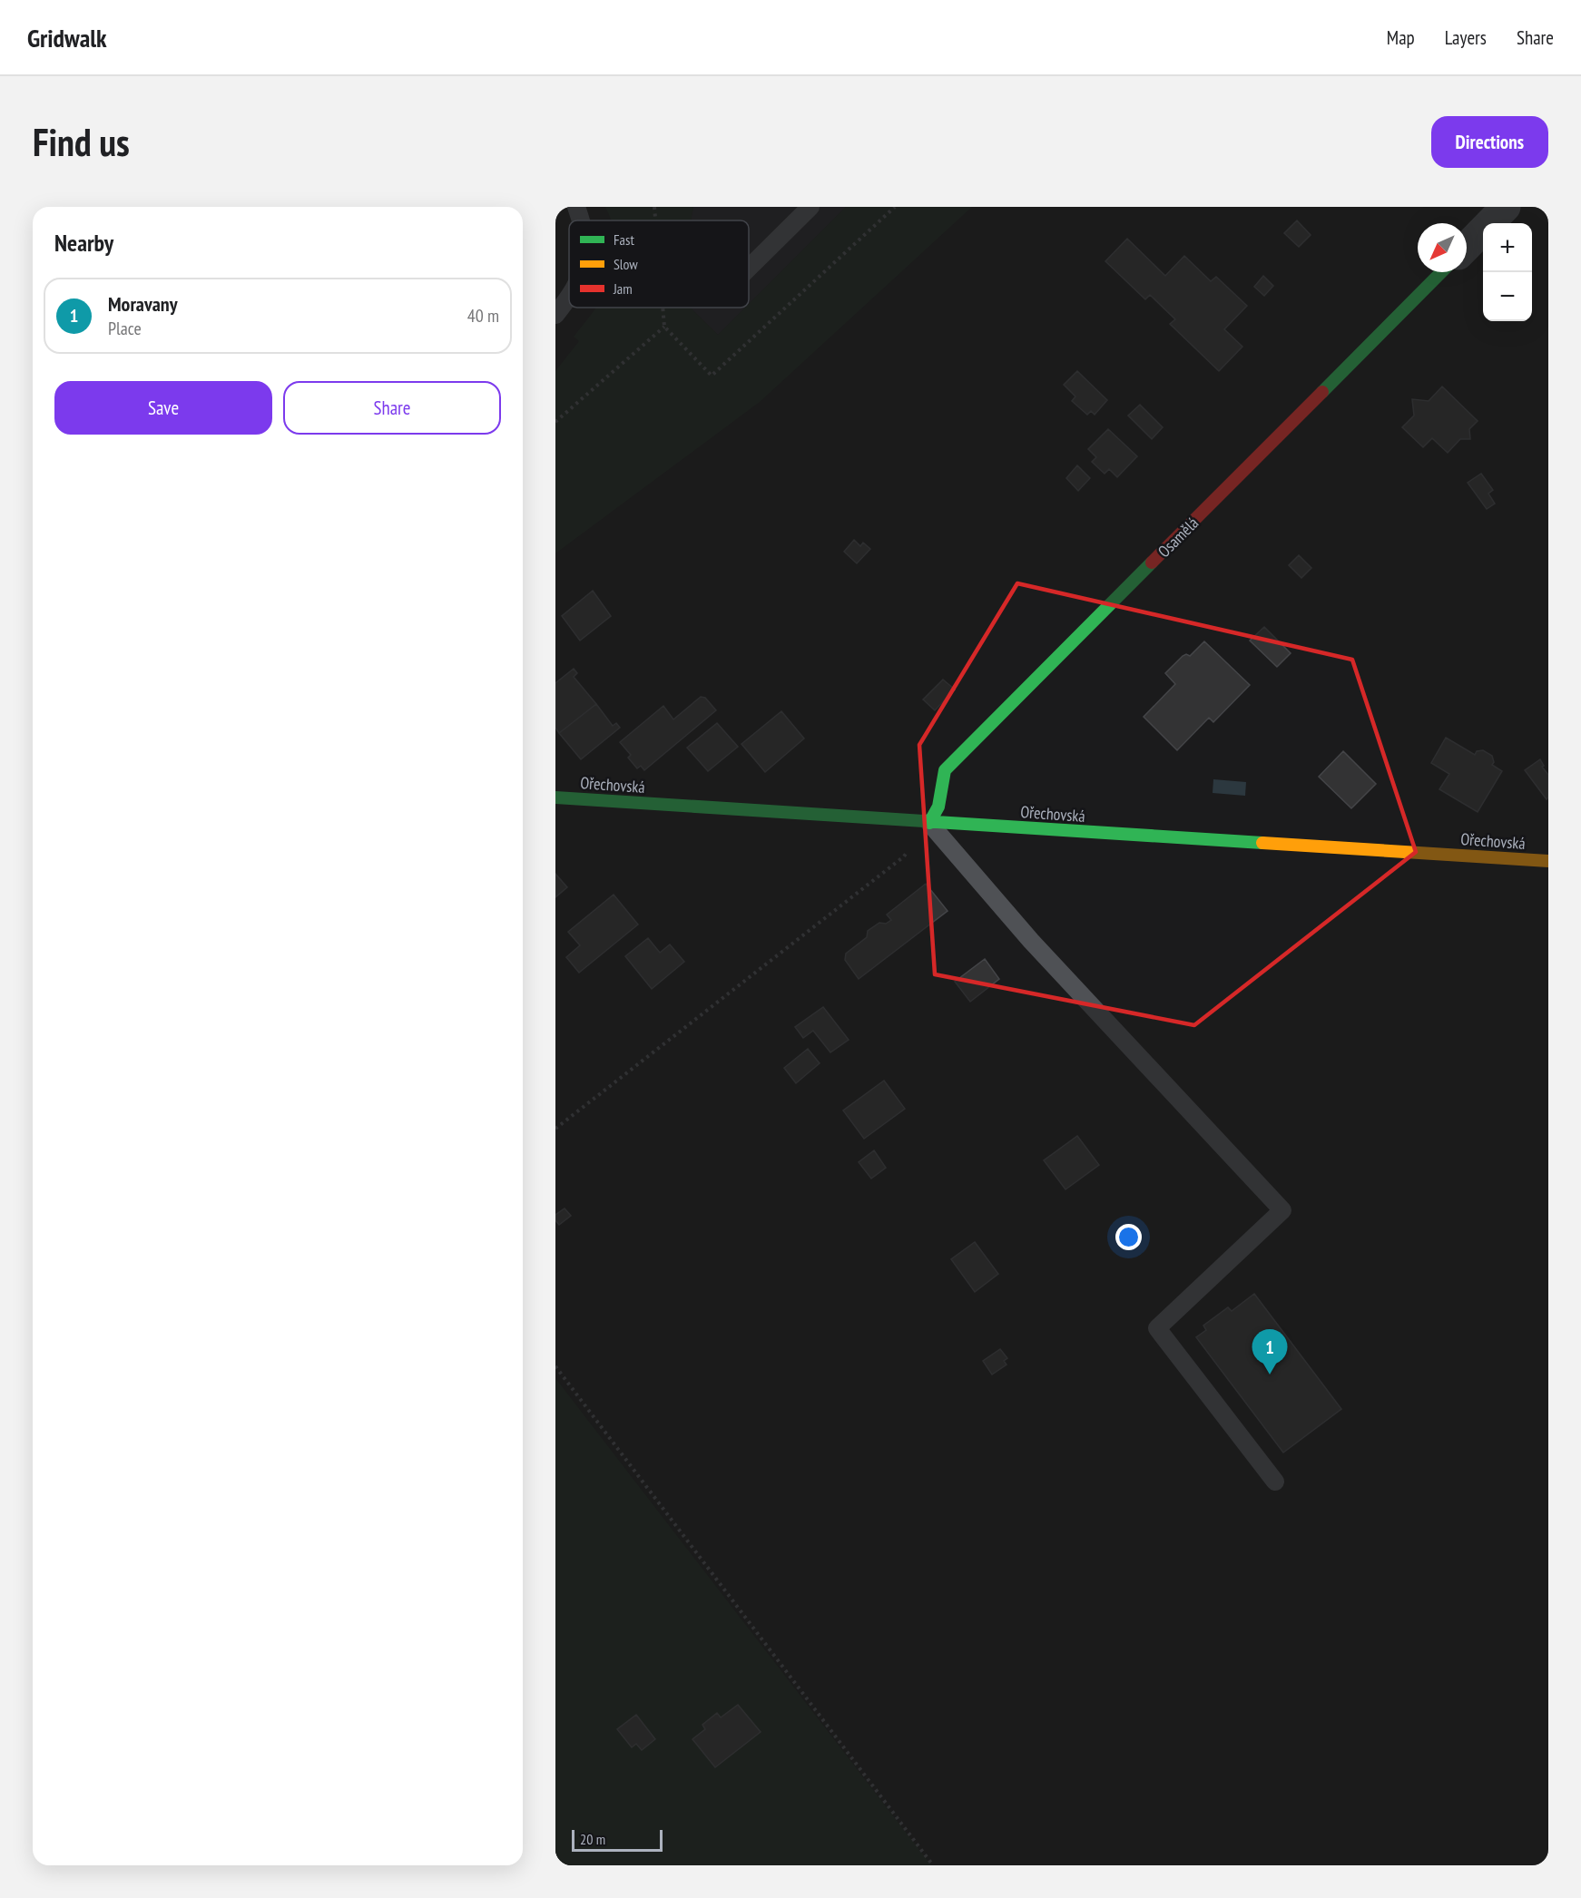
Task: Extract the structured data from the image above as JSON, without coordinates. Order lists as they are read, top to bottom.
{
  "streets": {
    "street": ["Osamělá", "Ořechovská"]
  },
  "crossings": [
    ["Osamělá", "Ořechovská"]
  ],
  "legend": ["Fast", "Slow", "Jam"],
  "scale_bar": "20 m",
  "north": "bottom left",
  "page": {
    "header": "Gridwalk",
    "nav": ["Map", "Layers", "Share"],
    "buttons": [
      "Directions",
      ["Save", "Share"]
    ],
    "title": "Find us",
    "heading": "Nearby",
    "map_buttons": ["+", "−"],
    "list": [
      {
        "mark": "1",
        "name": "Moravany",
        "note": "Place",
        "value": "40 m"
      }
    ],
    "pins": "1",
    "scale": "20 m"
  }
}
